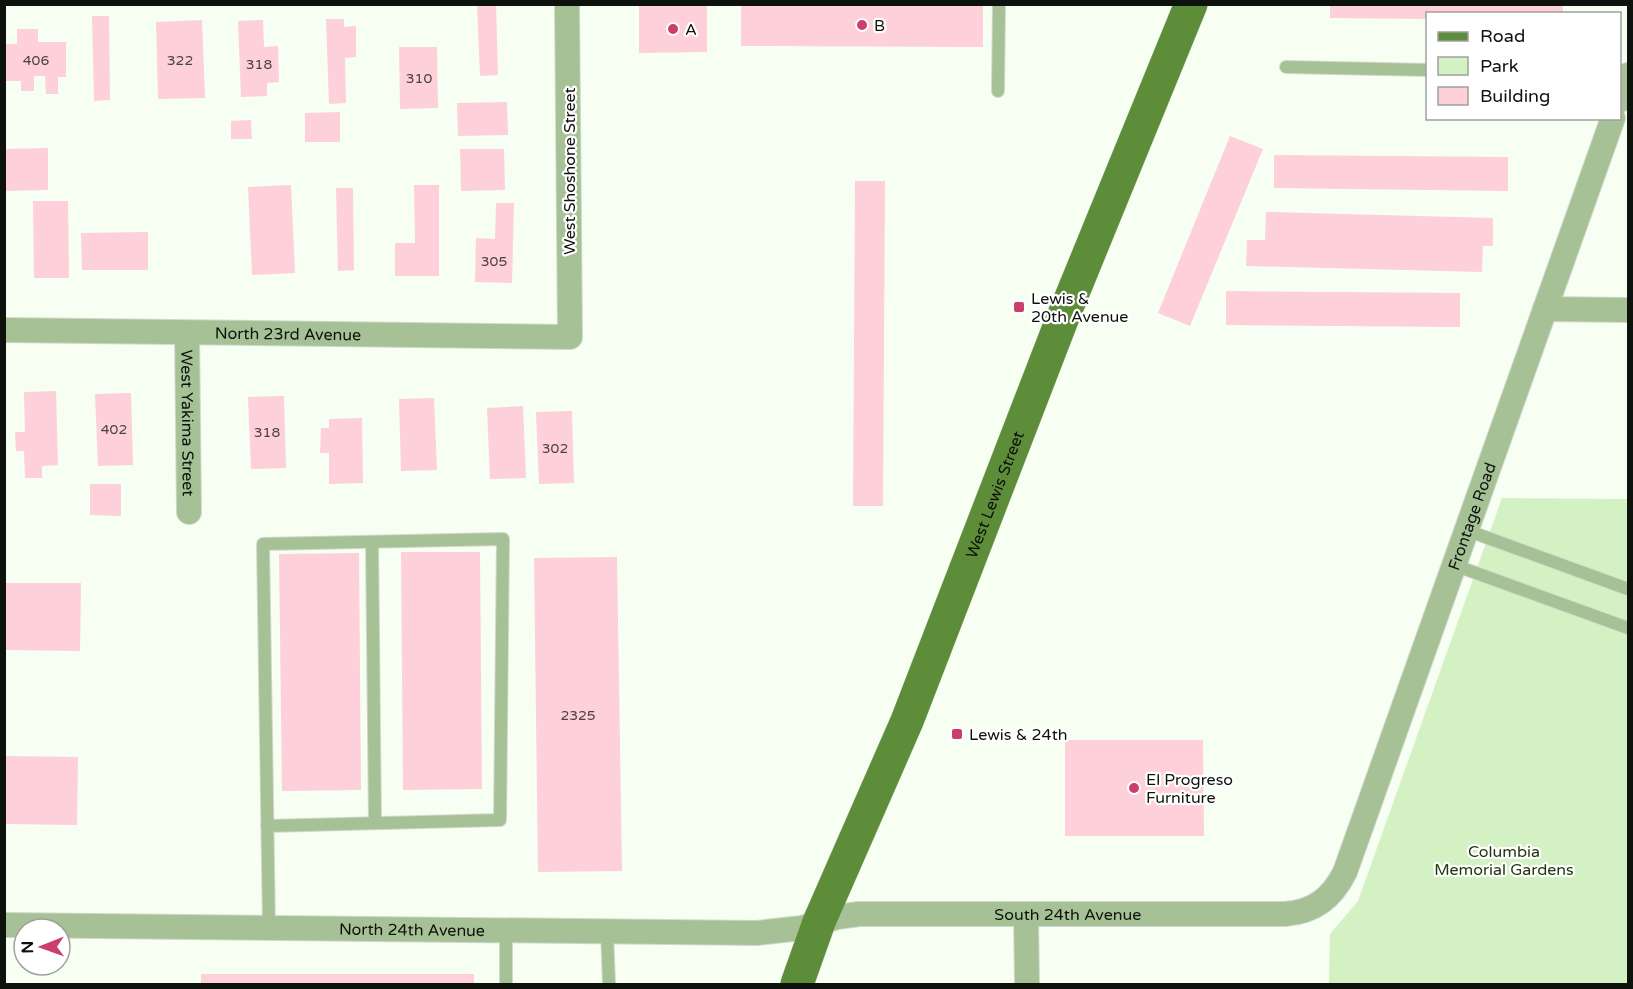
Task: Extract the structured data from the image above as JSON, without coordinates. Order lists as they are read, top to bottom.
{
  "streets": {
    "main road": ["West Lewis Street"],
    "street": [
      "West Shoshone Street",
      "North 23rd Avenue",
      "West Yakima Street",
      "Frontage Road",
      "South 24th Avenue",
      "North 24th Avenue"
    ]
  },
  "crossings": [
    ["West Shoshone Street", "North 23rd Avenue"],
    ["North 23rd Avenue", "West Yakima Street"],
    ["West Lewis Street", "South 24th Avenue"],
    ["West Lewis Street", "North 24th Avenue"],
    ["Frontage Road", "South 24th Avenue"],
    ["South 24th Avenue", "North 24th Avenue"]
  ],
  "parks": ["Columbia Memorial Gardens"],
  "places": {
    "other": ["B", "A", "El Progreso Furniture"],
    "transit": ["Lewis & 20th Avenue", "Lewis & 24th"]
  },
  "house_numbers": [
    "406",
    "322",
    "318",
    "310",
    "305",
    "402",
    "318",
    "302",
    "2325"
  ],
  "legend": ["Road", "Park", "Building"],
  "north": "left"
}
